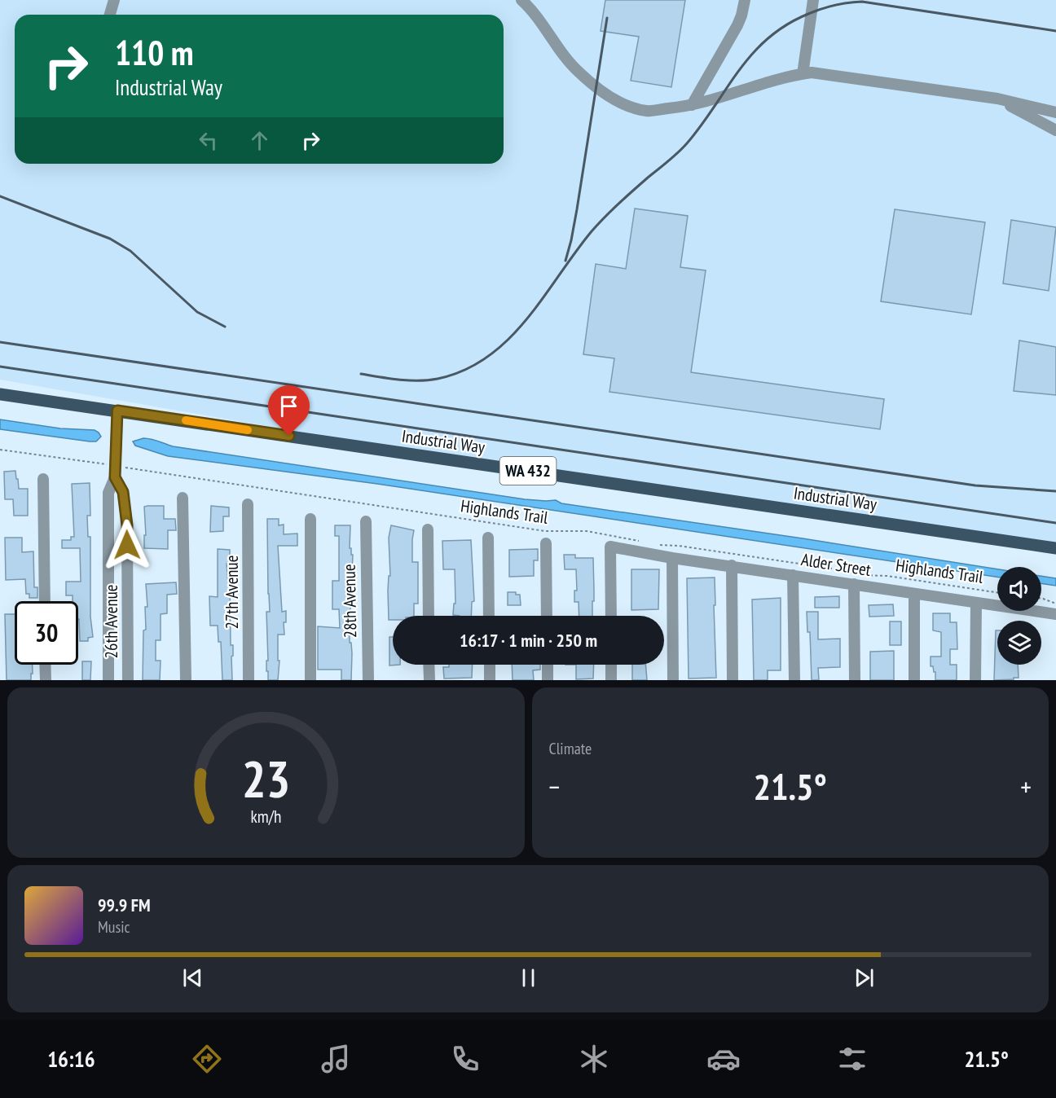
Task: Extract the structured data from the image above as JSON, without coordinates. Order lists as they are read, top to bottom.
{
  "streets": {
    "main road": ["Industrial Way", "WA 432"],
    "street": [
      "Alder Street",
      "27th Avenue",
      "28th Avenue",
      "26th Avenue"
    ],
    "path": ["Highlands Trail"]
  },
  "crossings": [
    ["Industrial Way", "26th Avenue"],
    ["Highlands Trail", "26th Avenue"]
  ],
  "page": {
    "turn": ["110 m", "Industrial Way"],
    "limit": "30",
    "trip": "16:17 · 1 min · 250 m",
    "tile": "Climate",
    "heat": ["−", "21.5°", "+"],
    "song": ["99.9 FM", "Music"],
    "tabs": ["16:16", "21.5°"],
    "gauge": ["23", "km/h"]
  }
}
